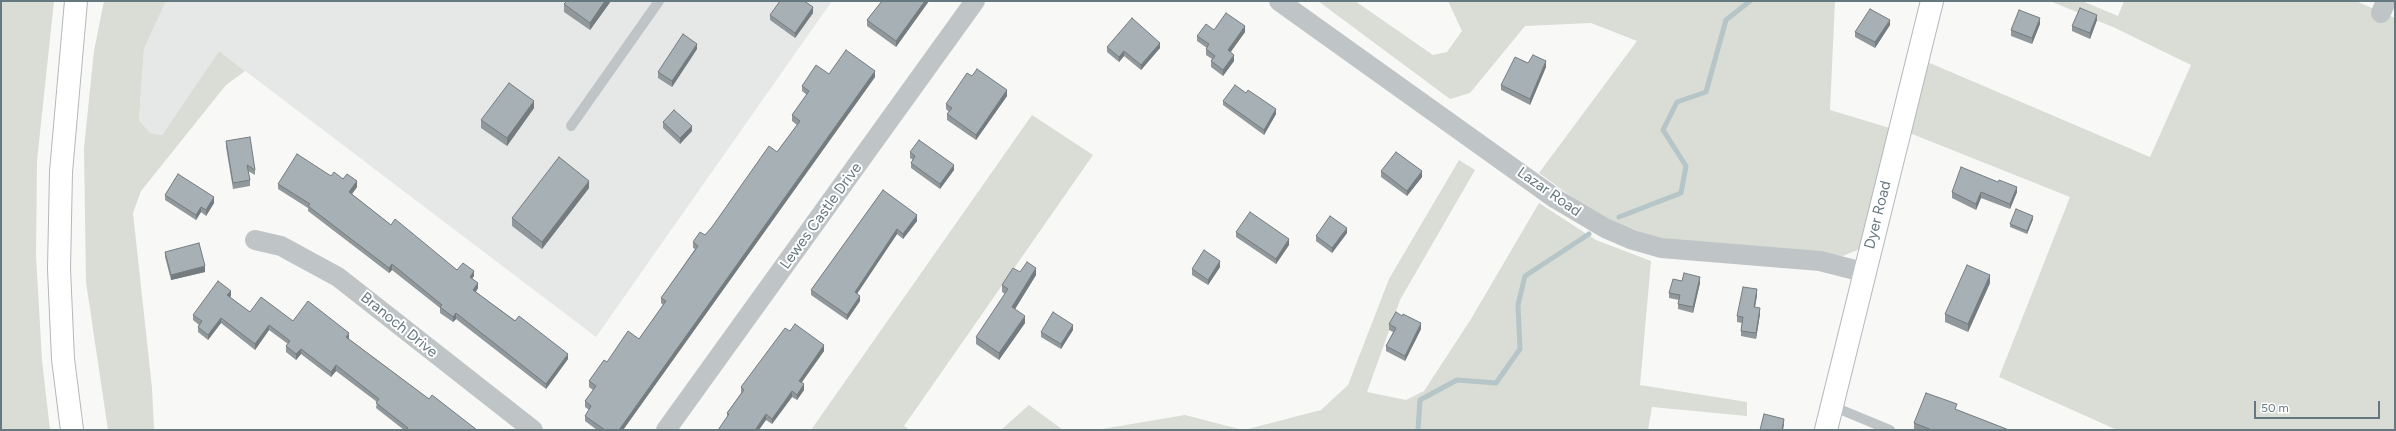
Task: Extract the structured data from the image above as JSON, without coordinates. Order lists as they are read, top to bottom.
{
  "streets": {
    "main road": ["Dyer Road"],
    "street": ["Lazar Road", "Lewes Castle Drive", "Branoch Drive"]
  },
  "crossings": [
    ["Lazar Road", "Dyer Road"]
  ],
  "scale_bar": "50 m"
}
